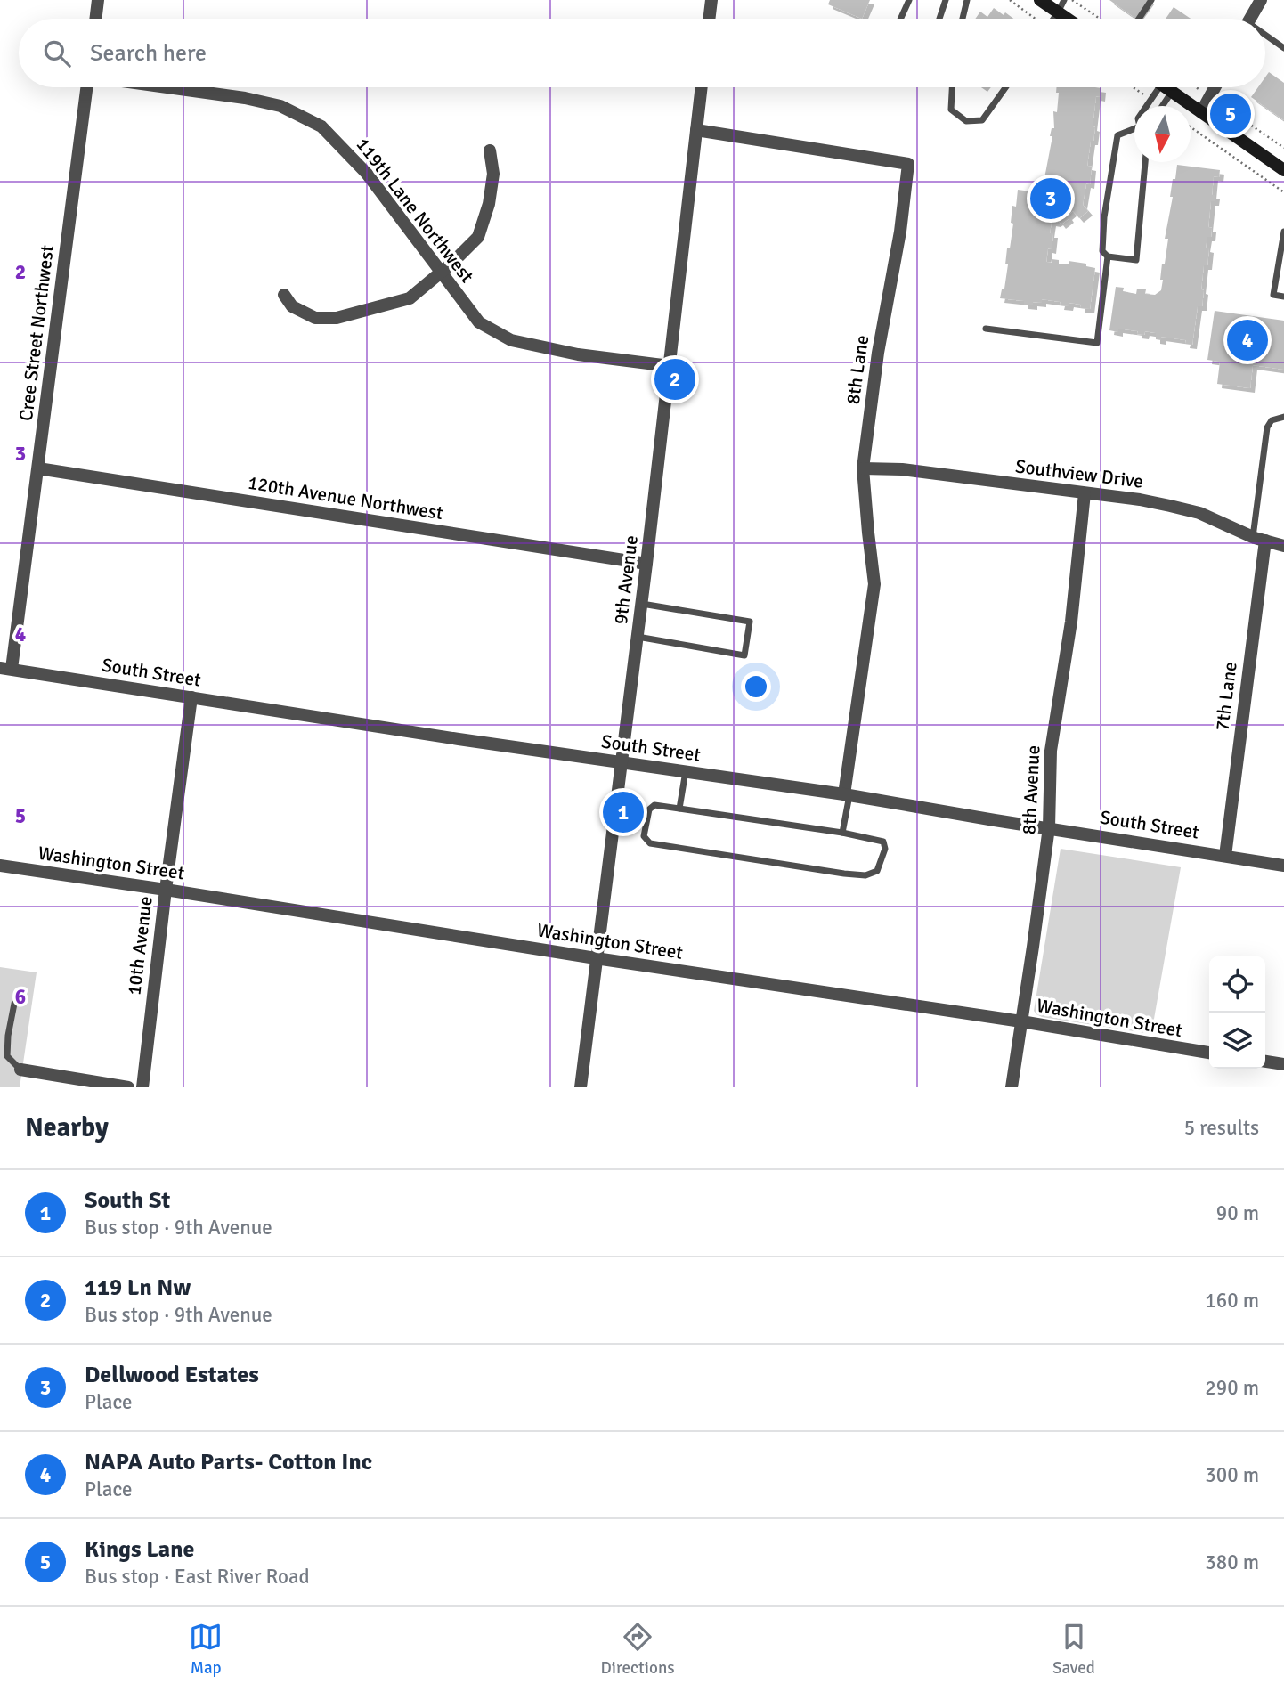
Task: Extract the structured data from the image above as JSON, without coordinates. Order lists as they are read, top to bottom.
{
  "streets": {
    "street": [
      "119th Lane Northwest",
      "Cree Street Northwest",
      "8th Lane",
      "Southview Drive",
      "120th Avenue Northwest",
      "9th Avenue",
      "South Street",
      "7th Lane",
      "8th Avenue",
      "Washington Street",
      "10th Avenue"
    ]
  },
  "crossings": [
    ["119th Lane Northwest", "9th Avenue"],
    ["Cree Street Northwest", "120th Avenue Northwest"],
    ["Cree Street Northwest", "South Street"],
    ["8th Lane", "Southview Drive"],
    ["8th Lane", "9th Avenue"],
    ["8th Lane", "South Street"],
    ["Southview Drive", "7th Lane"],
    ["Southview Drive", "8th Avenue"],
    ["120th Avenue Northwest", "9th Avenue"],
    ["9th Avenue", "South Street"],
    ["9th Avenue", "Washington Street"],
    ["South Street", "7th Lane"],
    ["South Street", "8th Avenue"],
    ["South Street", "10th Avenue"],
    ["8th Avenue", "Washington Street"],
    ["Washington Street", "10th Avenue"]
  ],
  "north": "bottom",
  "page": {
    "search": "Search here",
    "pins": [
      "5",
      "3",
      "4",
      "2",
      "1"
    ],
    "heading": ["Nearby", "5 results"],
    "list": [
      {
        "mark": "1",
        "name": "South St",
        "note": "Bus stop · 9th Avenue",
        "value": "90 m"
      },
      {
        "mark": "2",
        "name": "119 Ln Nw",
        "note": "Bus stop · 9th Avenue",
        "value": "160 m"
      },
      {
        "mark": "3",
        "name": "Dellwood Estates",
        "note": "Place",
        "value": "290 m"
      },
      {
        "mark": "4",
        "name": "NAPA Auto Parts- Cotton Inc",
        "note": "Place",
        "value": "300 m"
      },
      {
        "mark": "5",
        "name": "Kings Lane",
        "note": "Bus stop · East River Road",
        "value": "380 m"
      }
    ],
    "nav": ["Map", "Directions", "Saved"]
  },
  "grid": {
    "rows": [
      "2",
      "3",
      "4",
      "5",
      "6"
    ]
  }
}
